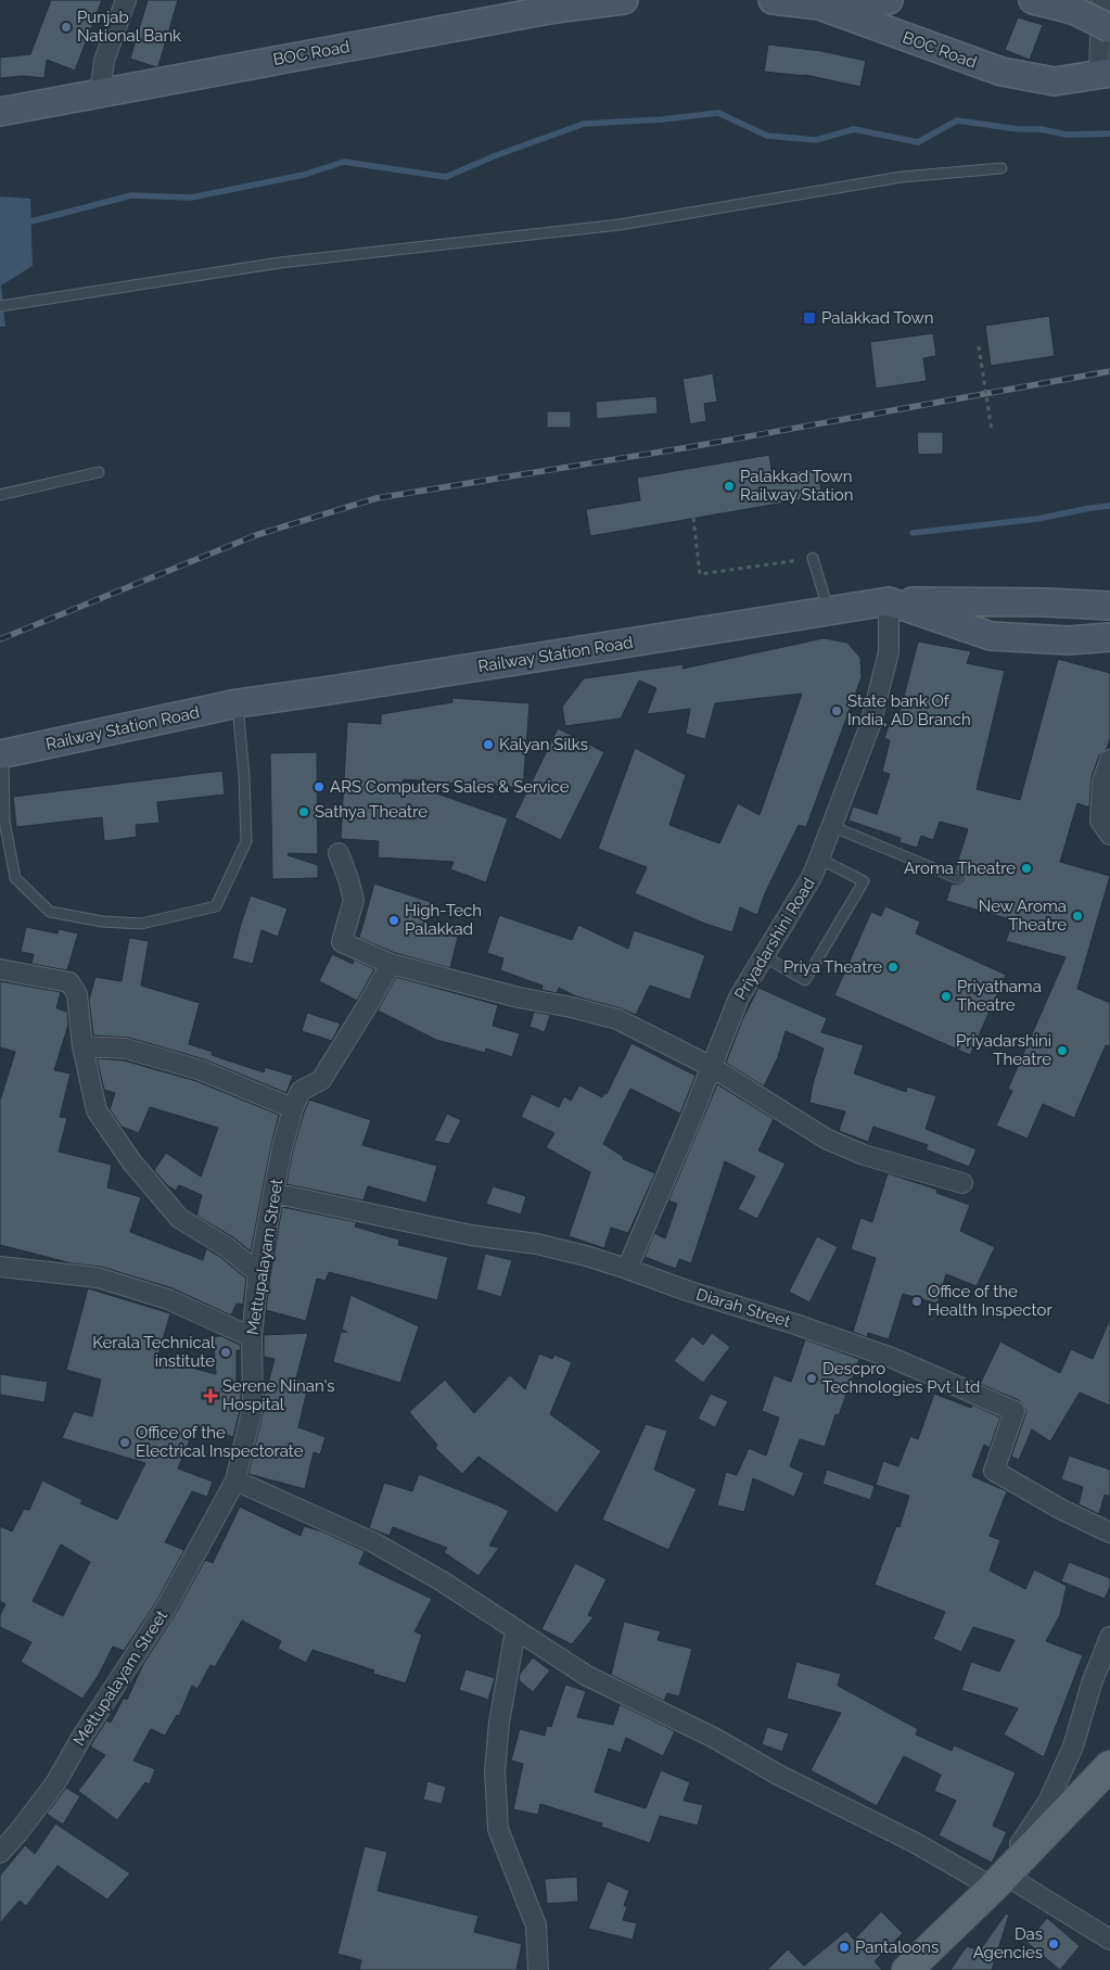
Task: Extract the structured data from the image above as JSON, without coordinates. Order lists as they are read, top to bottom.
{
  "streets": {
    "street": [
      "BOC Road",
      "Railway Station Road",
      "Priyadarshini Road",
      "Mettupalayam Street",
      "Diarah Street"
    ]
  },
  "crossings": [
    ["Railway Station Road", "Priyadarshini Road"],
    ["Priyadarshini Road", "Diarah Street"],
    ["Mettupalayam Street", "Diarah Street"]
  ],
  "places": {
    "other": [
      "Punjab National Bank",
      "Palakkad Town Railway Station",
      "State bank Of India, AD Branch",
      "Kalyan Silks",
      "ARS Computers Sales & Service",
      "Sathya Theatre",
      "Aroma Theatre",
      "New Aroma Theatre",
      "High-Tech Palakkad",
      "Priya Theatre",
      "Priyathama Theatre",
      "Priyadarshini Theatre",
      "Office of the Health Inspector",
      "Kerala Technical institute",
      "Descpro Technologies Pvt Ltd",
      "Office of the Electrical Inspectorate",
      "Das Agencies",
      "Pantaloons"
    ],
    "transit": ["Palakkad Town"],
    "health": ["Serene Ninan's Hospital"]
  }
}
